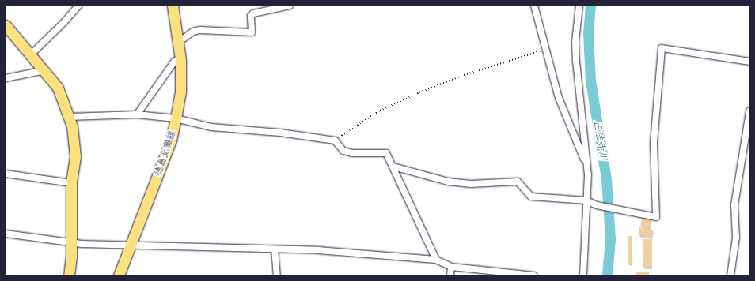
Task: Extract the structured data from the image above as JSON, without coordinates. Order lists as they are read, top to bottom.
{
  "streets": {
    "main road": ["徳島北灘線"]
  },
  "water": ["正法寺川"]
}
